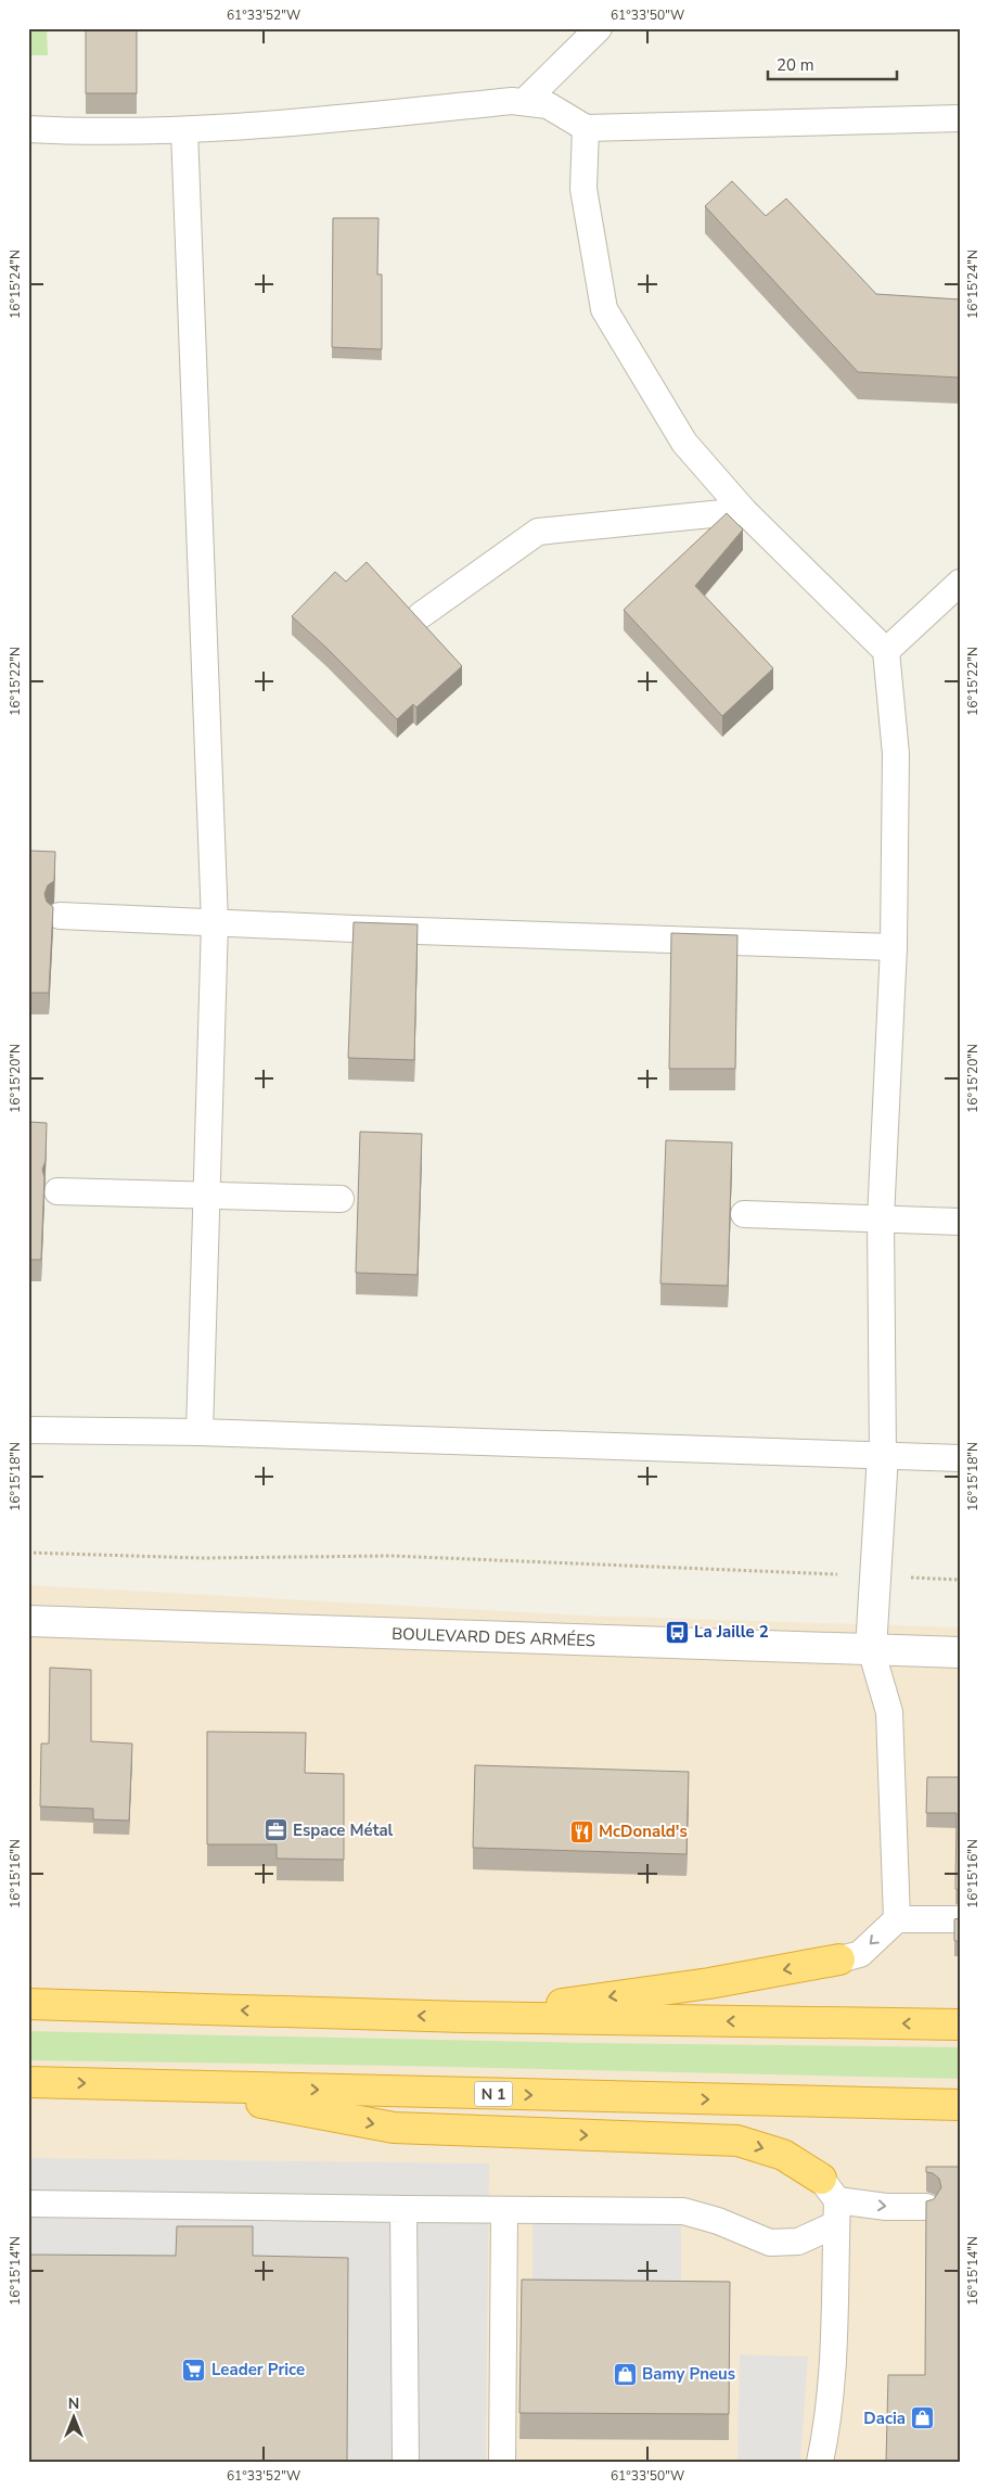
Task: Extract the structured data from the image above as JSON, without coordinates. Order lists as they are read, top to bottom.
{
  "streets": {
    "highway": ["N 1"],
    "street": ["BOULEVARD DES ARMÉES"]
  },
  "places": {
    "bus stop": ["La Jaille 2"],
    "office": ["Espace Métal"],
    "restaurant": ["McDonald's"],
    "supermarket": ["Leader Price"],
    "shop": ["Bamy Pneus", "Dacia"]
  },
  "scale_bar": "20 m",
  "north": "top",
  "coordinates": [
    "61°33'52\"W",
    "61°33'50\"W",
    "16°15'24\"N",
    "16°15'22\"N",
    "16°15'20\"N",
    "16°15'18\"N",
    "16°15'16\"N",
    "16°15'14\"N"
  ]
}
